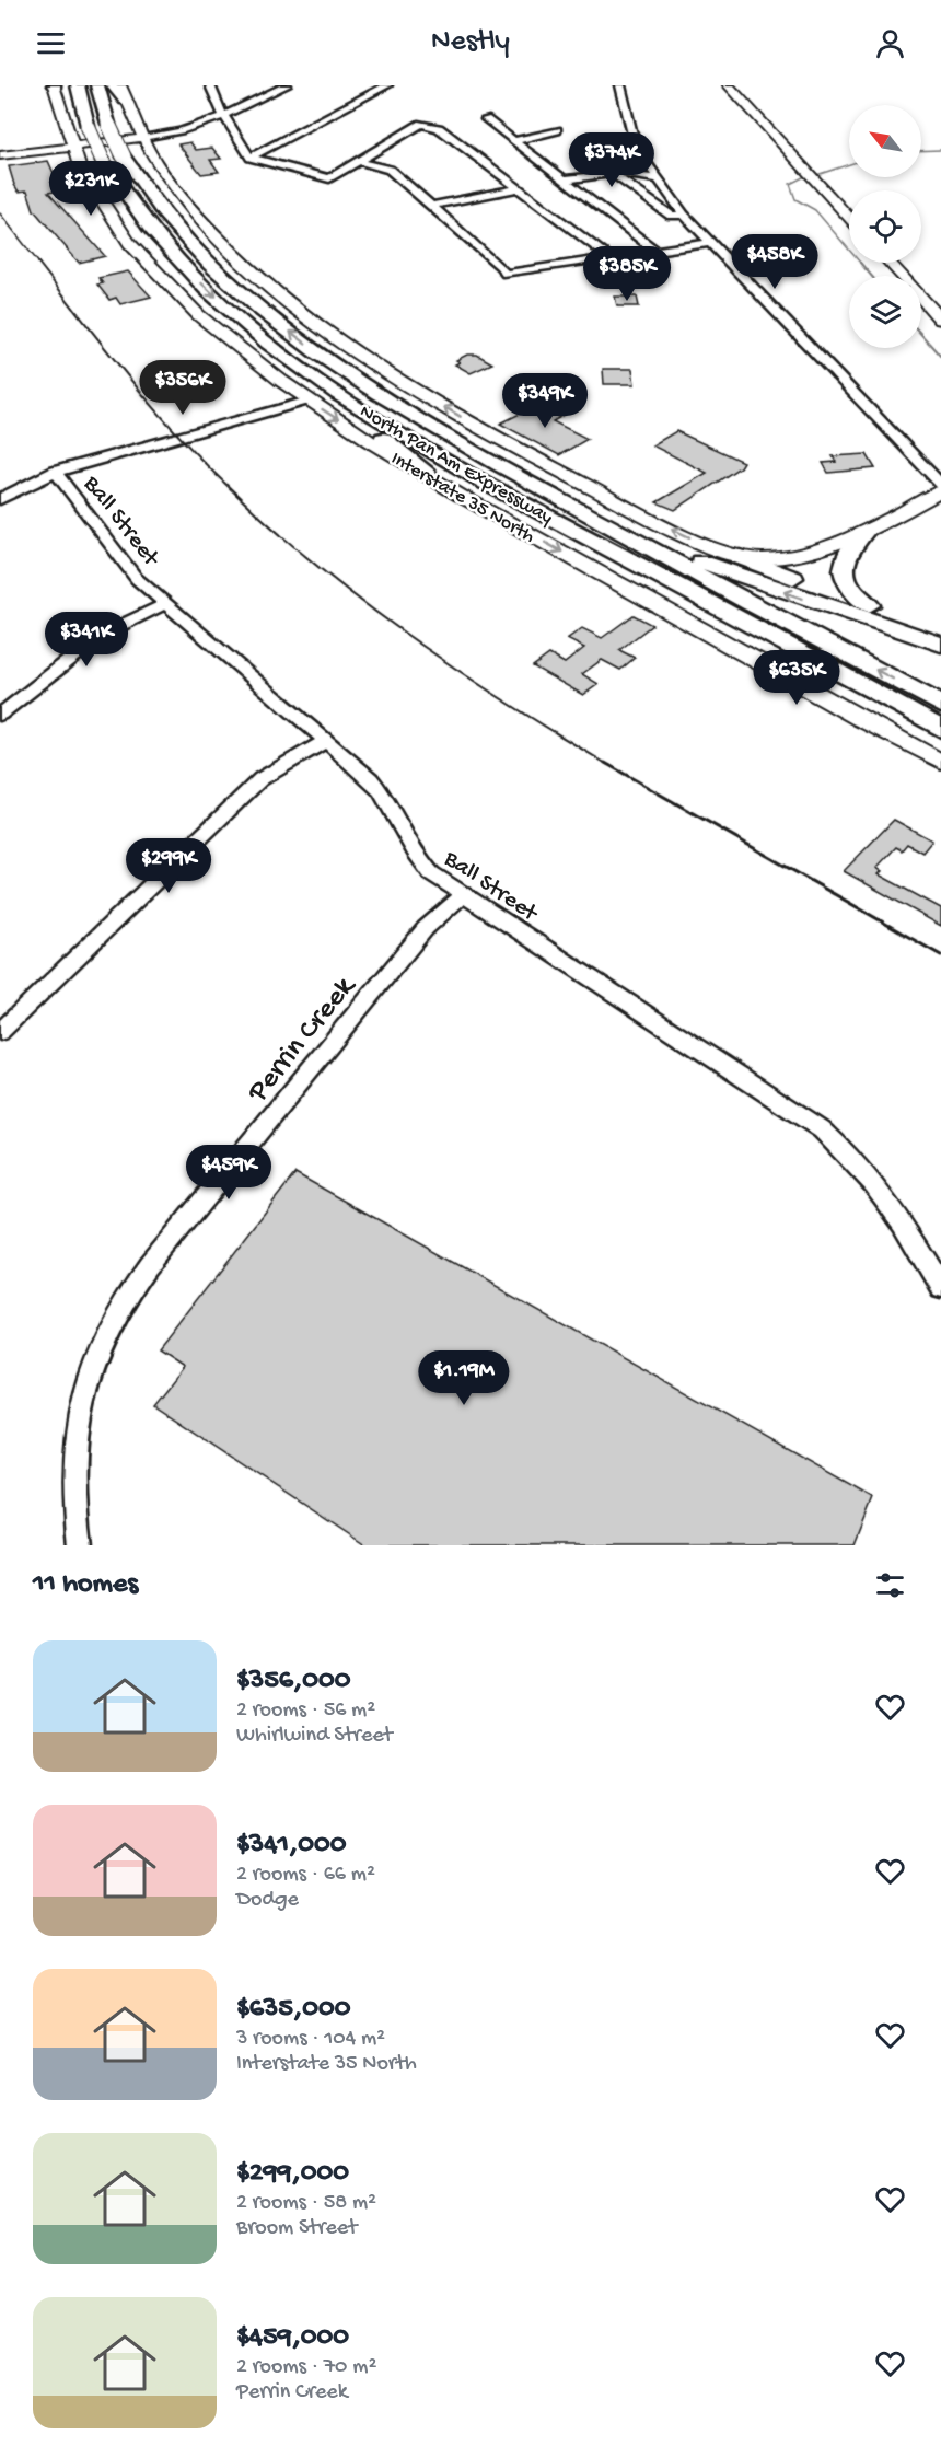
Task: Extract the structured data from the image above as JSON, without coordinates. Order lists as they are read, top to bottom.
{
  "streets": {
    "highway": ["North Pan Am Expressway"],
    "main road": ["Interstate 35 North"],
    "street": ["Ball Street", "Perrin Creek"]
  },
  "crossings": [
    ["Ball Street", "Perrin Creek"]
  ],
  "north": "top left",
  "page": {
    "header": "Nestly",
    "price": [
      "$374K",
      "$231K",
      "$458K",
      "$385K",
      "$356K",
      "$349K",
      "$341K",
      "$635K",
      "$299K",
      "$459K",
      "$1.19M"
    ],
    "heading": "11 homes",
    "list": [
      {
        "name": "$356,000",
        "note": "2 rooms · 56 m² · Whirlwind Street"
      },
      {
        "name": "$341,000",
        "note": "2 rooms · 66 m² · Dodge"
      },
      {
        "name": "$635,000",
        "note": "3 rooms · 104 m² · Interstate 35 North"
      },
      {
        "name": "$299,000",
        "note": "2 rooms · 58 m² · Broom Street"
      },
      {
        "name": "$459,000",
        "note": "2 rooms · 70 m² · Perrin Creek"
      }
    ]
  }
}
